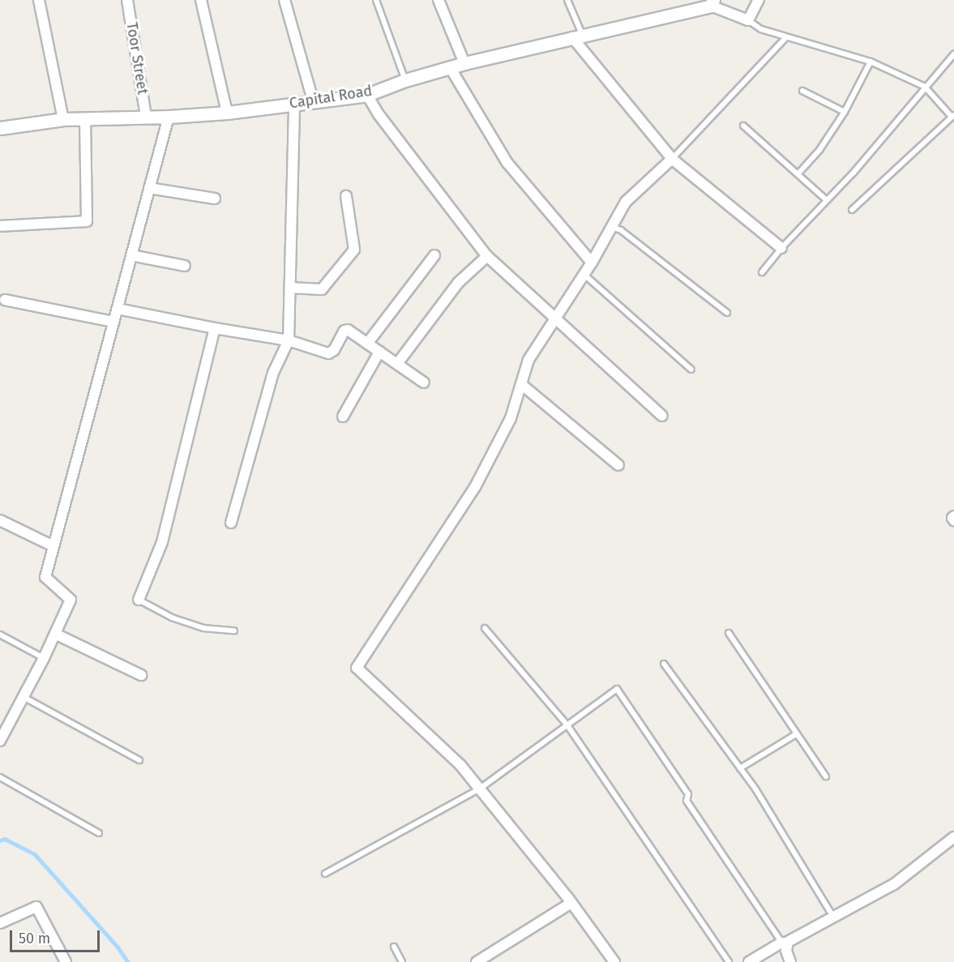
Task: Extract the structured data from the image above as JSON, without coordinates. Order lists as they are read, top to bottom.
{
  "streets": {
    "street": ["Toor Street", "Capital Road"]
  },
  "crossings": [
    ["Toor Street", "Capital Road"]
  ],
  "scale_bar": "50 m"
}
